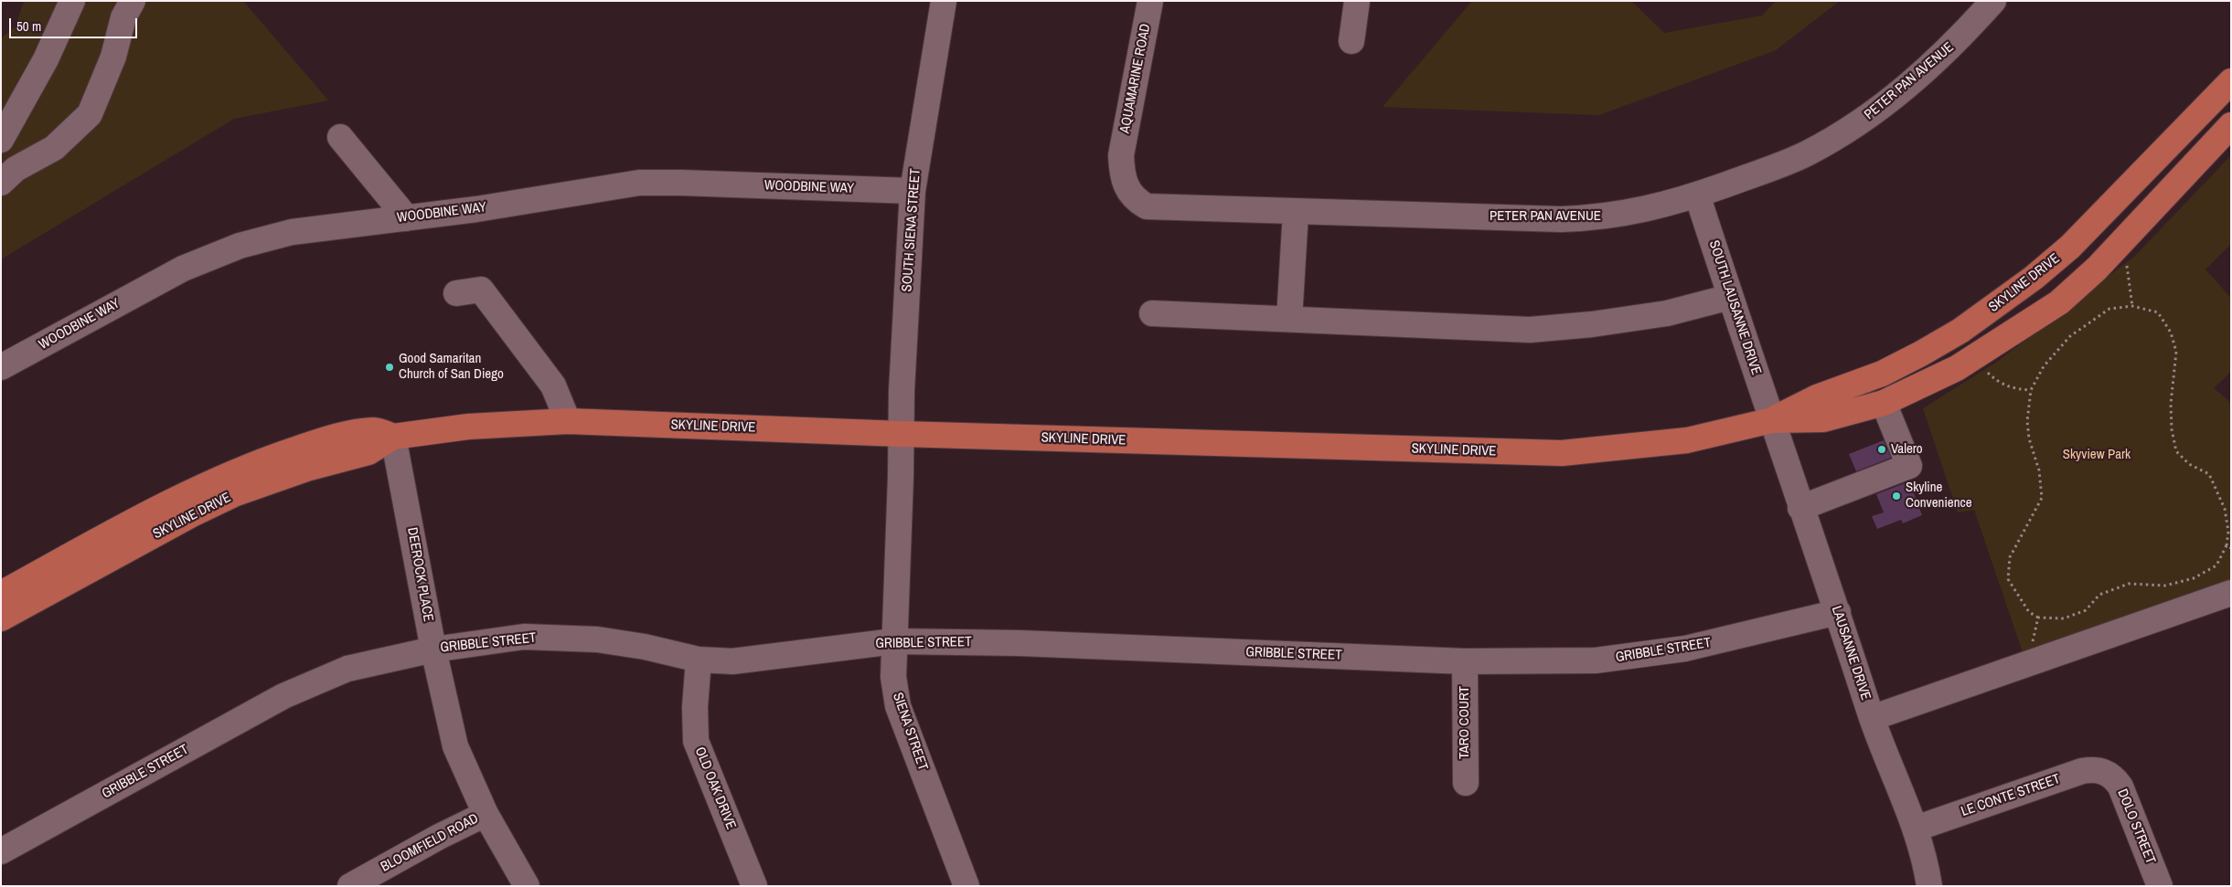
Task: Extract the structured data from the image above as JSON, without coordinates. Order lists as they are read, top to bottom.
{
  "streets": {
    "main road": ["SKYLINE DRIVE"],
    "street": [
      "AQUAMARINE ROAD",
      "PETER PAN AVENUE",
      "WOODBINE WAY",
      "SOUTH SIENA STREET",
      "SOUTH LAUSANNE DRIVE",
      "DEEROCK PLACE",
      "GRIBBLE STREET",
      "LAUSANNE DRIVE",
      "TARO COURT",
      "SIENA STREET",
      "OLD OAK DRIVE",
      "LE CONTE STREET",
      "DOLO STREET",
      "BLOOMFIELD ROAD"
    ]
  },
  "crossings": [
    ["AQUAMARINE ROAD", "PETER PAN AVENUE"],
    ["PETER PAN AVENUE", "SOUTH LAUSANNE DRIVE"],
    ["WOODBINE WAY", "SOUTH SIENA STREET"],
    ["SOUTH SIENA STREET", "SKYLINE DRIVE"],
    ["SOUTH SIENA STREET", "SIENA STREET"],
    ["SKYLINE DRIVE", "SOUTH LAUSANNE DRIVE"],
    ["SKYLINE DRIVE", "DEEROCK PLACE"],
    ["SKYLINE DRIVE", "LAUSANNE DRIVE"],
    ["SKYLINE DRIVE", "SIENA STREET"],
    ["SOUTH LAUSANNE DRIVE", "LAUSANNE DRIVE"],
    ["DEEROCK PLACE", "GRIBBLE STREET"],
    ["DEEROCK PLACE", "BLOOMFIELD ROAD"],
    ["GRIBBLE STREET", "LAUSANNE DRIVE"],
    ["GRIBBLE STREET", "TARO COURT"],
    ["GRIBBLE STREET", "SIENA STREET"],
    ["GRIBBLE STREET", "OLD OAK DRIVE"],
    ["LAUSANNE DRIVE", "LE CONTE STREET"],
    ["LE CONTE STREET", "DOLO STREET"]
  ],
  "parks": ["Skyview Park"],
  "places": ["Good Samaritan Church of San Diego", "Valero", "Skyline Convenience"],
  "scale_bar": "50 m"
}
